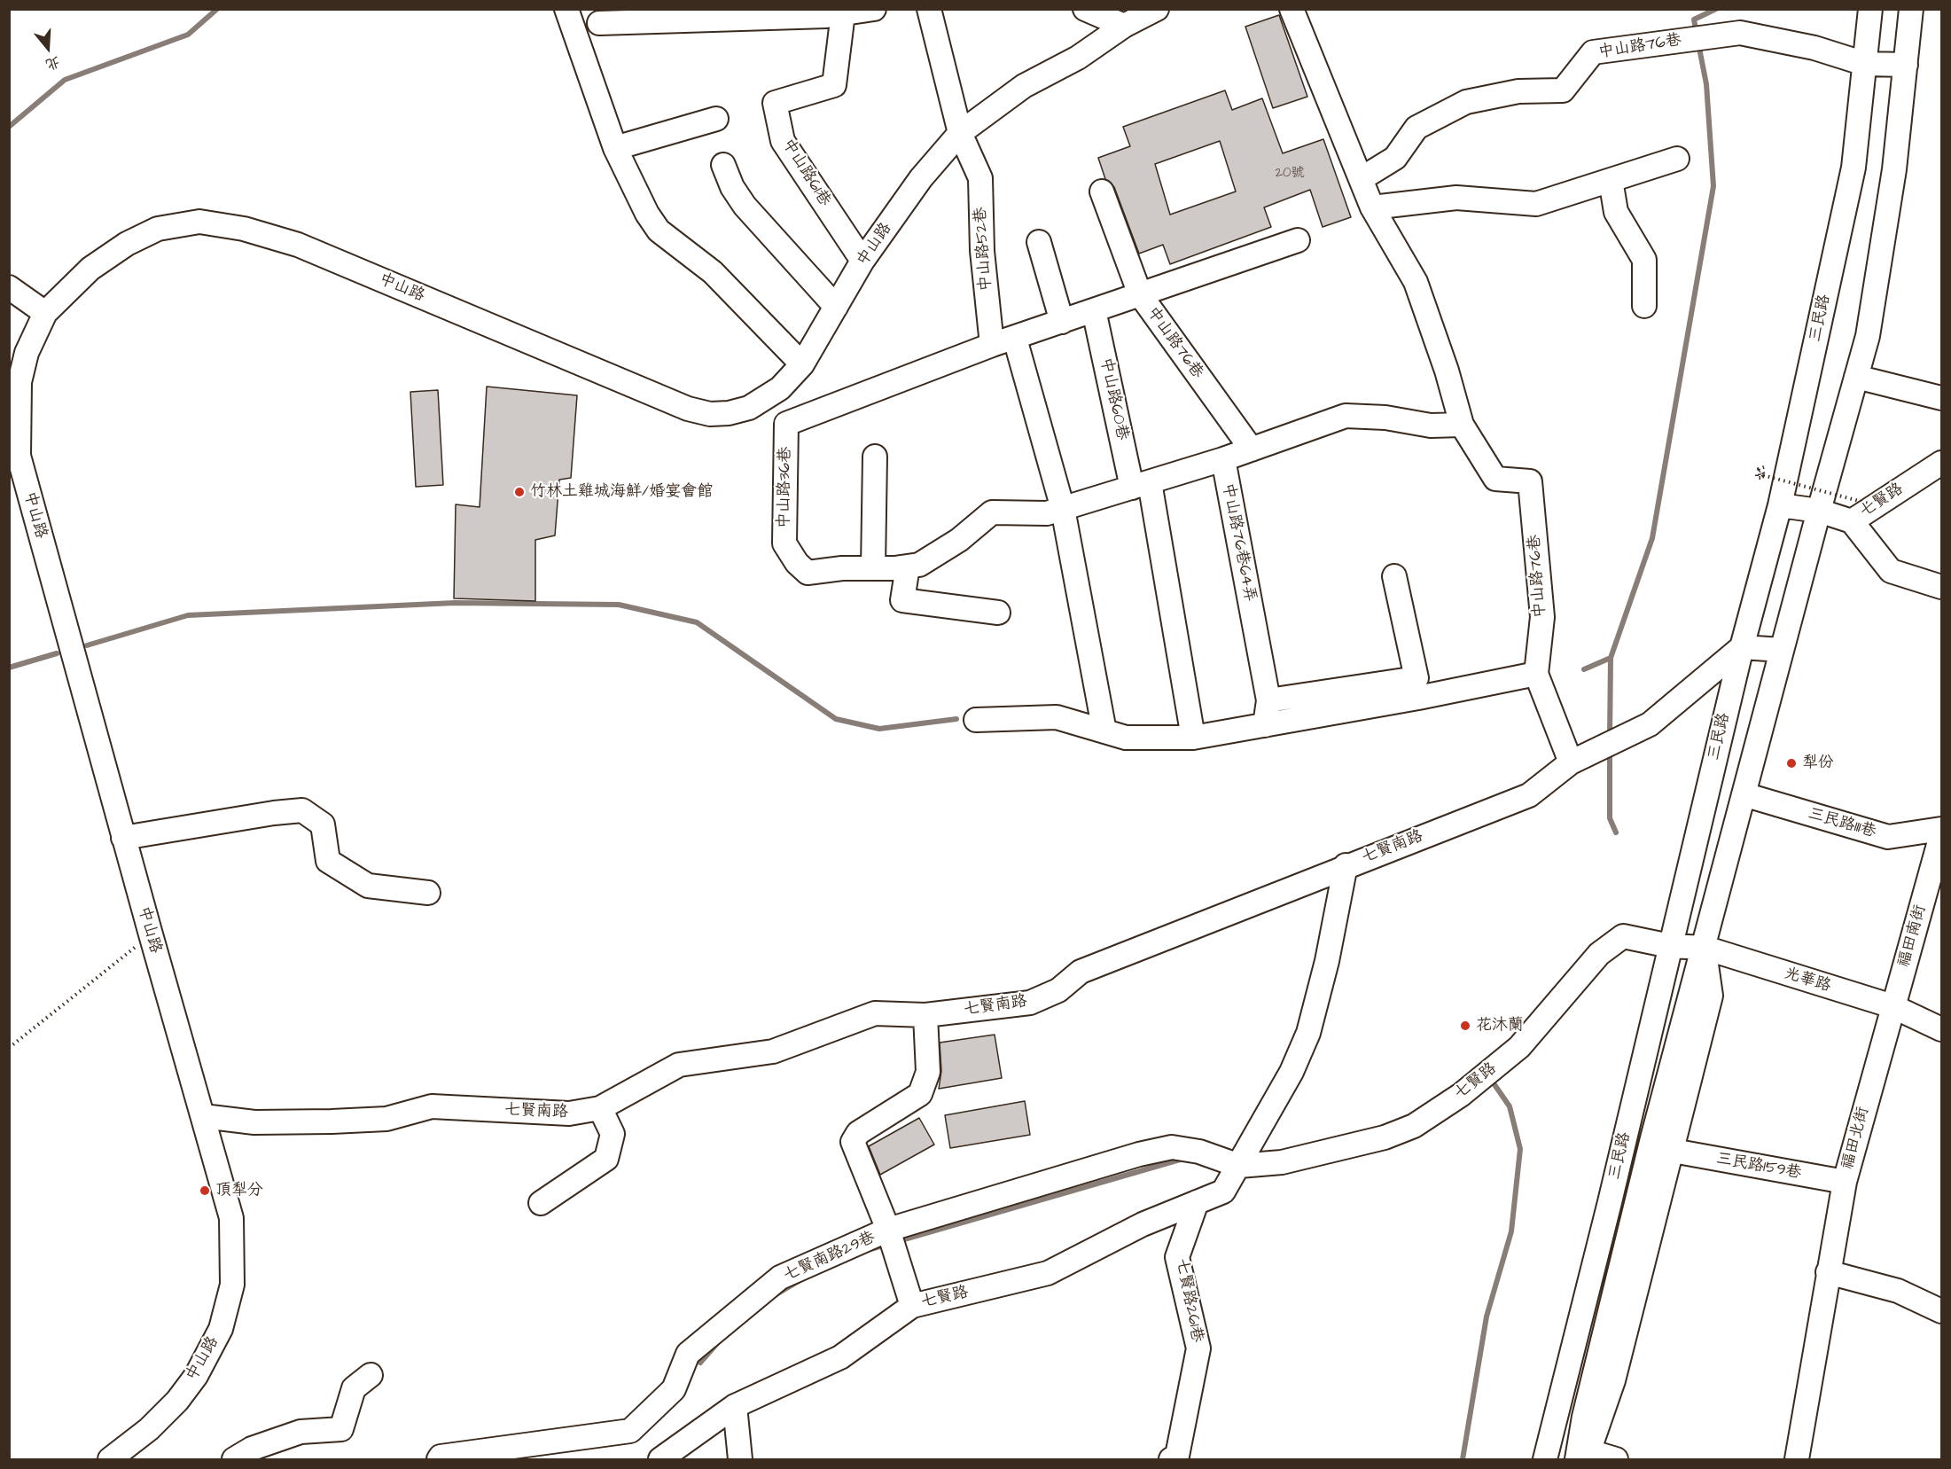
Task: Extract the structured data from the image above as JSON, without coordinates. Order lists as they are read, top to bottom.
{
  "streets": {
    "street": [
      "中山路76巷",
      "中山路61巷",
      "中山路",
      "中山路52巷",
      "三民路",
      "中山路60巷",
      "中山路36巷",
      "七賢路",
      "中山路76巷64弄",
      "三民路111巷",
      "七賢南路",
      "福田南街",
      "光華路",
      "福田北街",
      "三民路159巷",
      "七賢南路29巷",
      "七賢路261巷"
    ]
  },
  "crossings": [
    ["中山路76巷", "三民路"],
    ["中山路76巷", "七賢南路"],
    ["中山路61巷", "中山路"],
    ["中山路", "中山路52巷"],
    ["中山路", "中山路36巷"],
    ["中山路", "七賢南路"],
    ["中山路52巷", "中山路36巷"],
    ["三民路", "七賢路"],
    ["三民路", "三民路111巷"],
    ["三民路", "七賢南路"],
    ["三民路", "光華路"],
    ["三民路", "三民路159巷"],
    ["中山路60巷", "中山路76巷64弄"],
    ["中山路36巷", "中山路76巷64弄"],
    ["七賢路", "七賢南路"],
    ["七賢路", "光華路"],
    ["七賢路", "七賢南路29巷"],
    ["七賢路", "七賢路261巷"],
    ["福田南街", "光華路"],
    ["福田南街", "福田北街"],
    ["光華路", "福田北街"],
    ["福田北街", "三民路159巷"]
  ],
  "places": [
    "竹林土雞城海鮮/婚宴會館",
    "犁份",
    "花沐蘭",
    "頂犁分"
  ],
  "house_numbers": ["20號"],
  "north": "bottom"
}
